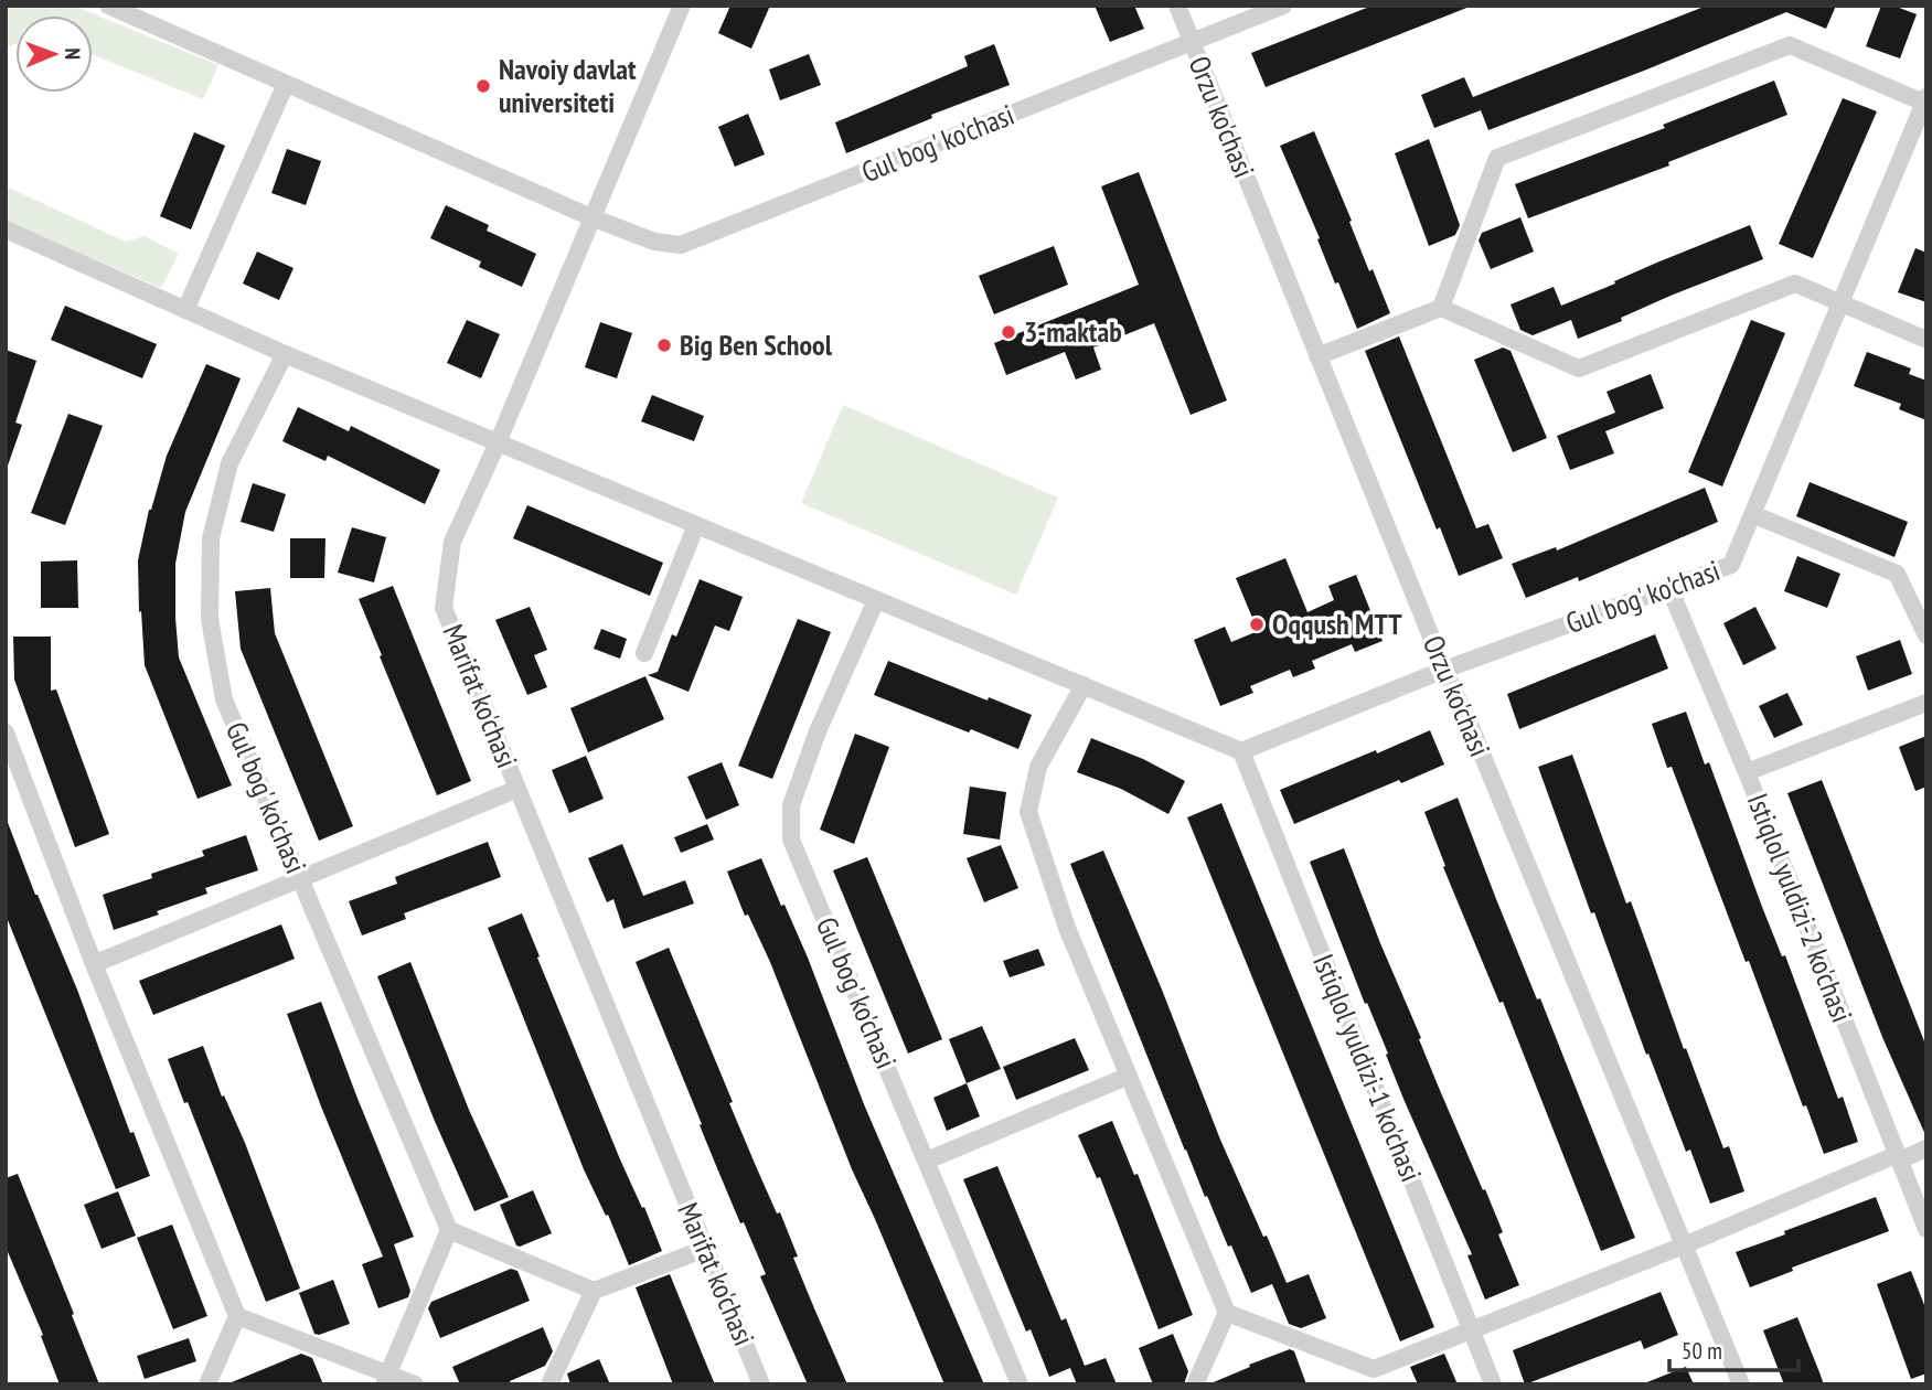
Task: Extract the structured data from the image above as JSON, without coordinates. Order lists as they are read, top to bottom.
{
  "streets": {
    "street": [
      "Orzu ko'chasi",
      "Gul bog' ko'chasi",
      "Marifat ko'chasi",
      "Istiqlol yuldizi-2 ko'chasi",
      "Istiqlol yuldizi-1 ko'chasi"
    ]
  },
  "crossings": [
    ["Orzu ko'chasi", "Gul bog' ko'chasi"],
    ["Gul bog' ko'chasi", "Marifat ko'chasi"],
    ["Gul bog' ko'chasi", "Istiqlol yuldizi-2 ko'chasi"],
    ["Gul bog' ko'chasi", "Istiqlol yuldizi-1 ko'chasi"]
  ],
  "places": [
    "Navoiy davlat universiteti",
    "3-maktab",
    "Big Ben School",
    "Oqqush MTT"
  ],
  "scale_bar": "50 m",
  "north": "right"
}
